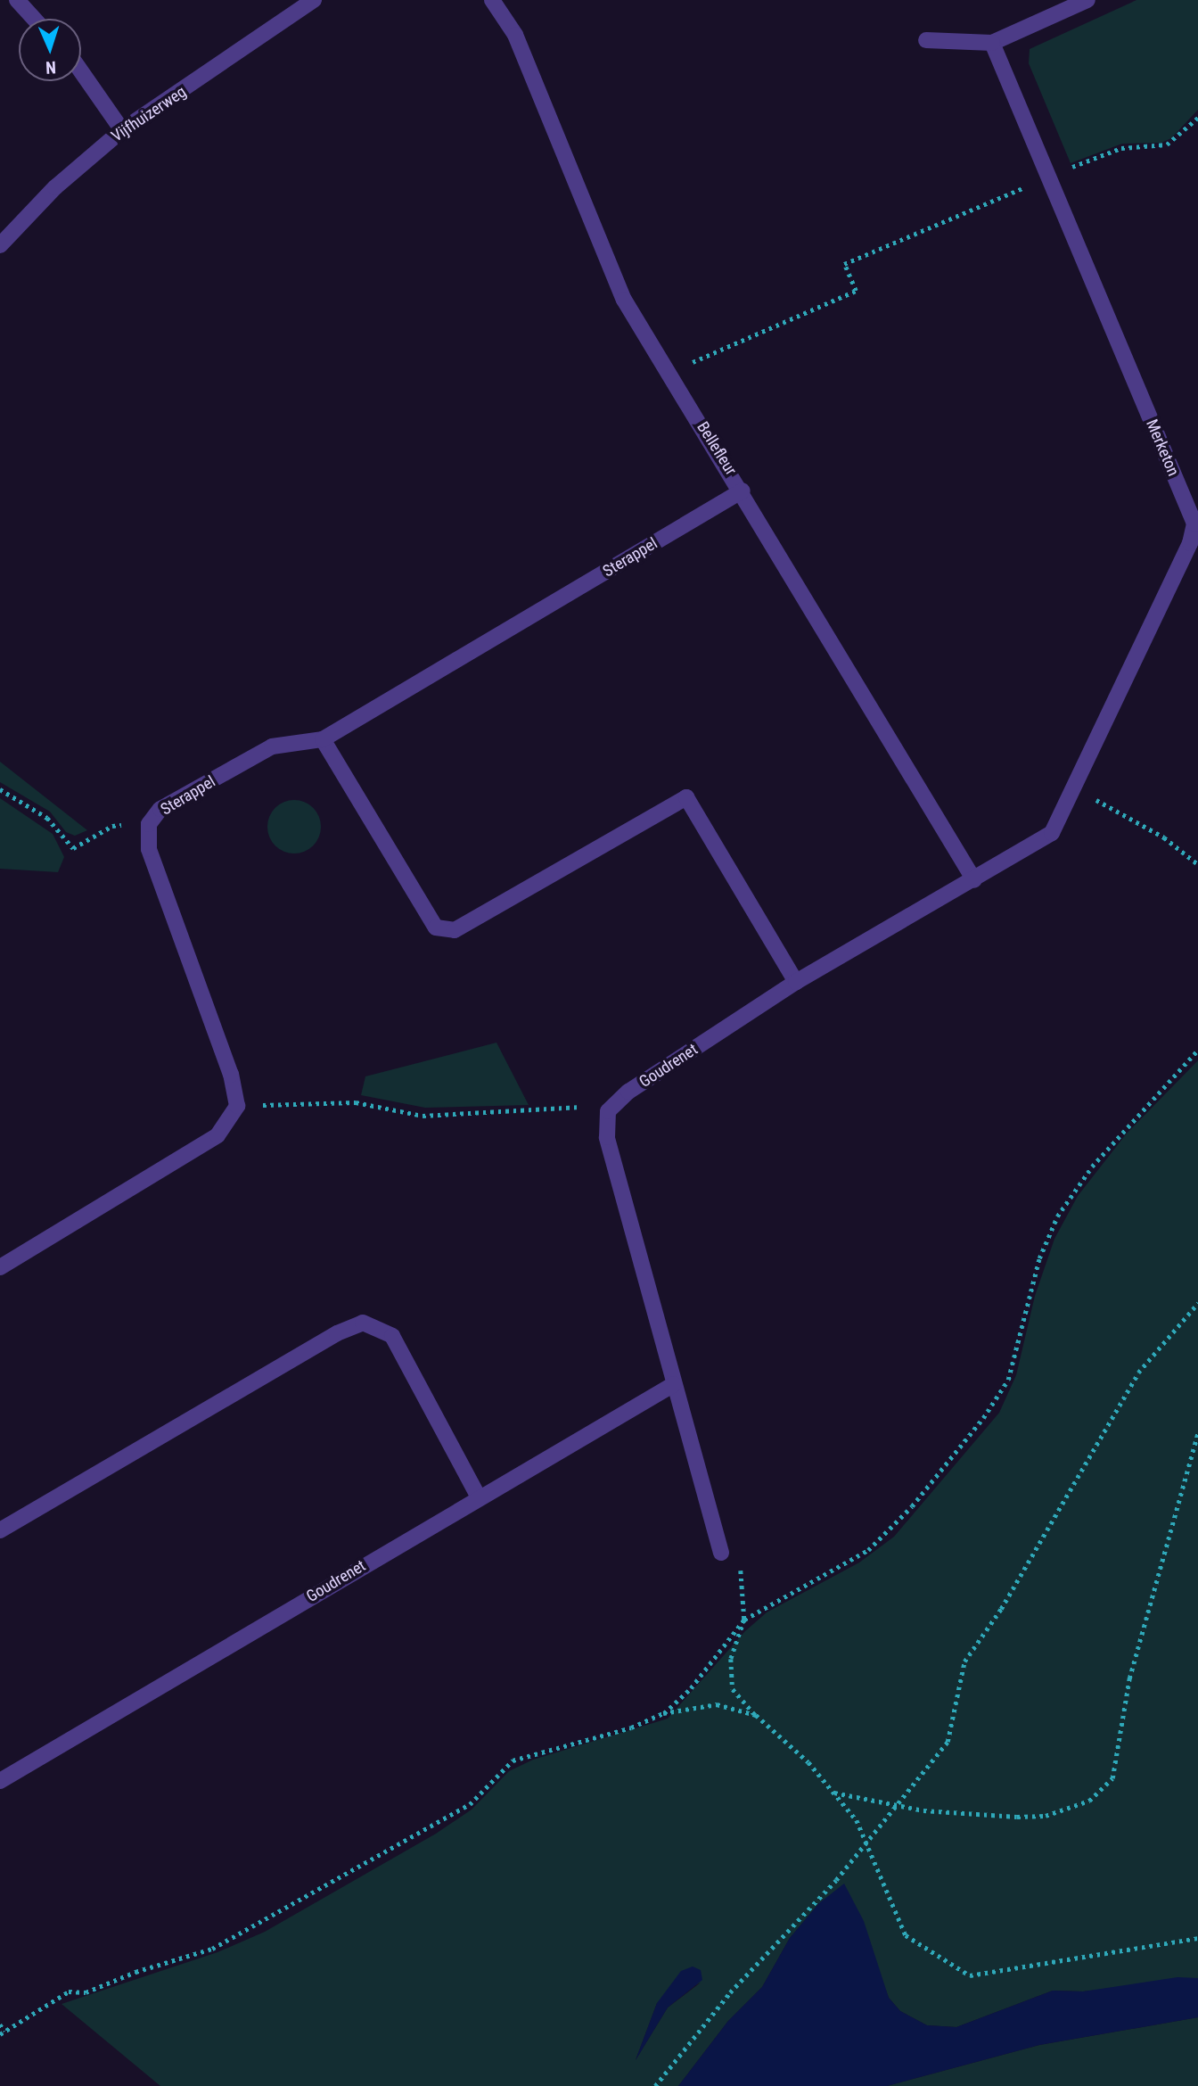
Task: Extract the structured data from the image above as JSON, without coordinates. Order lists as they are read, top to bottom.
{
  "streets": {
    "street": [
      "Vijfhuizerweg",
      "Merketon",
      "Bellefleur",
      "Sterappel",
      "Goudrenet"
    ]
  },
  "crossings": [
    ["Merketon", "Bellefleur"],
    ["Merketon", "Goudrenet"],
    ["Bellefleur", "Sterappel"],
    ["Bellefleur", "Goudrenet"]
  ],
  "north": "bottom"
}
